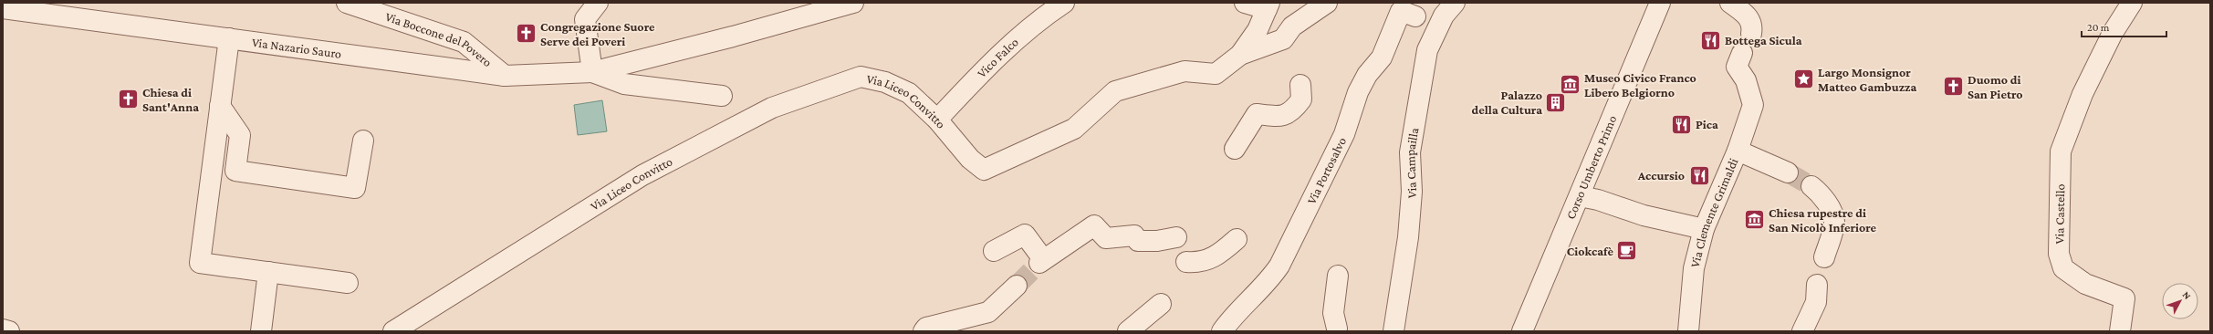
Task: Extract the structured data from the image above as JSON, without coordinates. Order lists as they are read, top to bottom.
{
  "streets": {
    "street": [
      "Via Boccone del Povero",
      "Via Nazario Sauro",
      "Vico Falco",
      "Via Liceo Convitto",
      "Via Campailla",
      "Corso Umberto Primo",
      "Via Portosalvo",
      "Via Clemente Grimaldi",
      "Via Castello"
    ]
  },
  "crossings": [
    ["Via Boccone del Povero", "Via Nazario Sauro"],
    ["Vico Falco", "Via Liceo Convitto"],
    ["Via Campailla", "Via Portosalvo"]
  ],
  "places": {
    "church": ["Congregazione Suore Serve dei Poveri", "Duomo di San Pietro", "Chiesa di Sant'Anna"],
    "restaurant": ["Bottega Sicula", "Pica", "Accursio"],
    "place": ["Largo Monsignor Matteo Gambuzza"],
    "museum": ["Museo Civico Franco Libero Belgiorno", "Chiesa rupestre di San Nicolò Inferiore"],
    "building": ["Palazzo della Cultura"],
    "cafe": ["Ciokcafè"]
  },
  "scale_bar": "20 m",
  "north": "top right"
}
